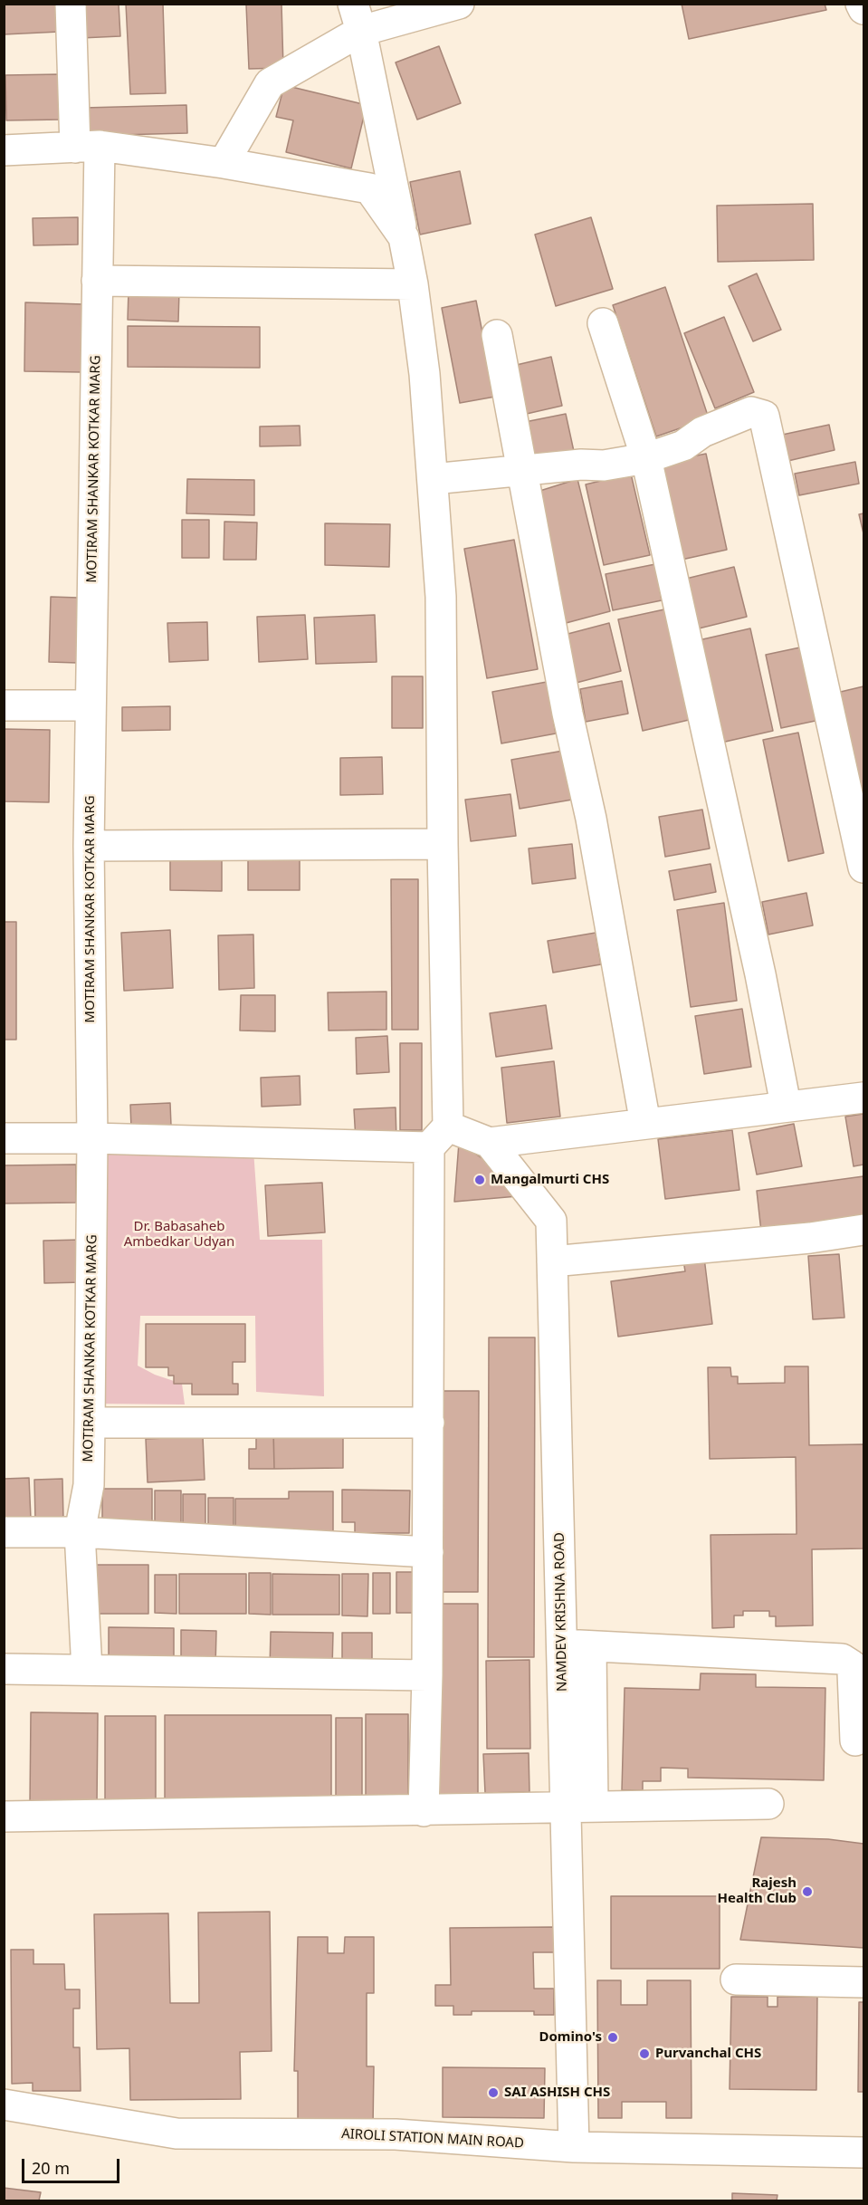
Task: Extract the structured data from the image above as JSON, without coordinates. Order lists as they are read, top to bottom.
{
  "streets": {
    "street": ["MOTIRAM SHANKAR KOTKAR MARG", "NAMDEV KRISHNA ROAD", "AIROLI STATION MAIN ROAD"]
  },
  "crossings": [
    ["NAMDEV KRISHNA ROAD", "AIROLI STATION MAIN ROAD"]
  ],
  "parks": ["Dr. Babasaheb Ambedkar Udyan"],
  "places": [
    "Mangalmurti CHS",
    "Rajesh Health Club",
    "Domino's",
    "Purvanchal CHS",
    "SAI ASHISH CHS"
  ],
  "scale_bar": "20 m"
}
